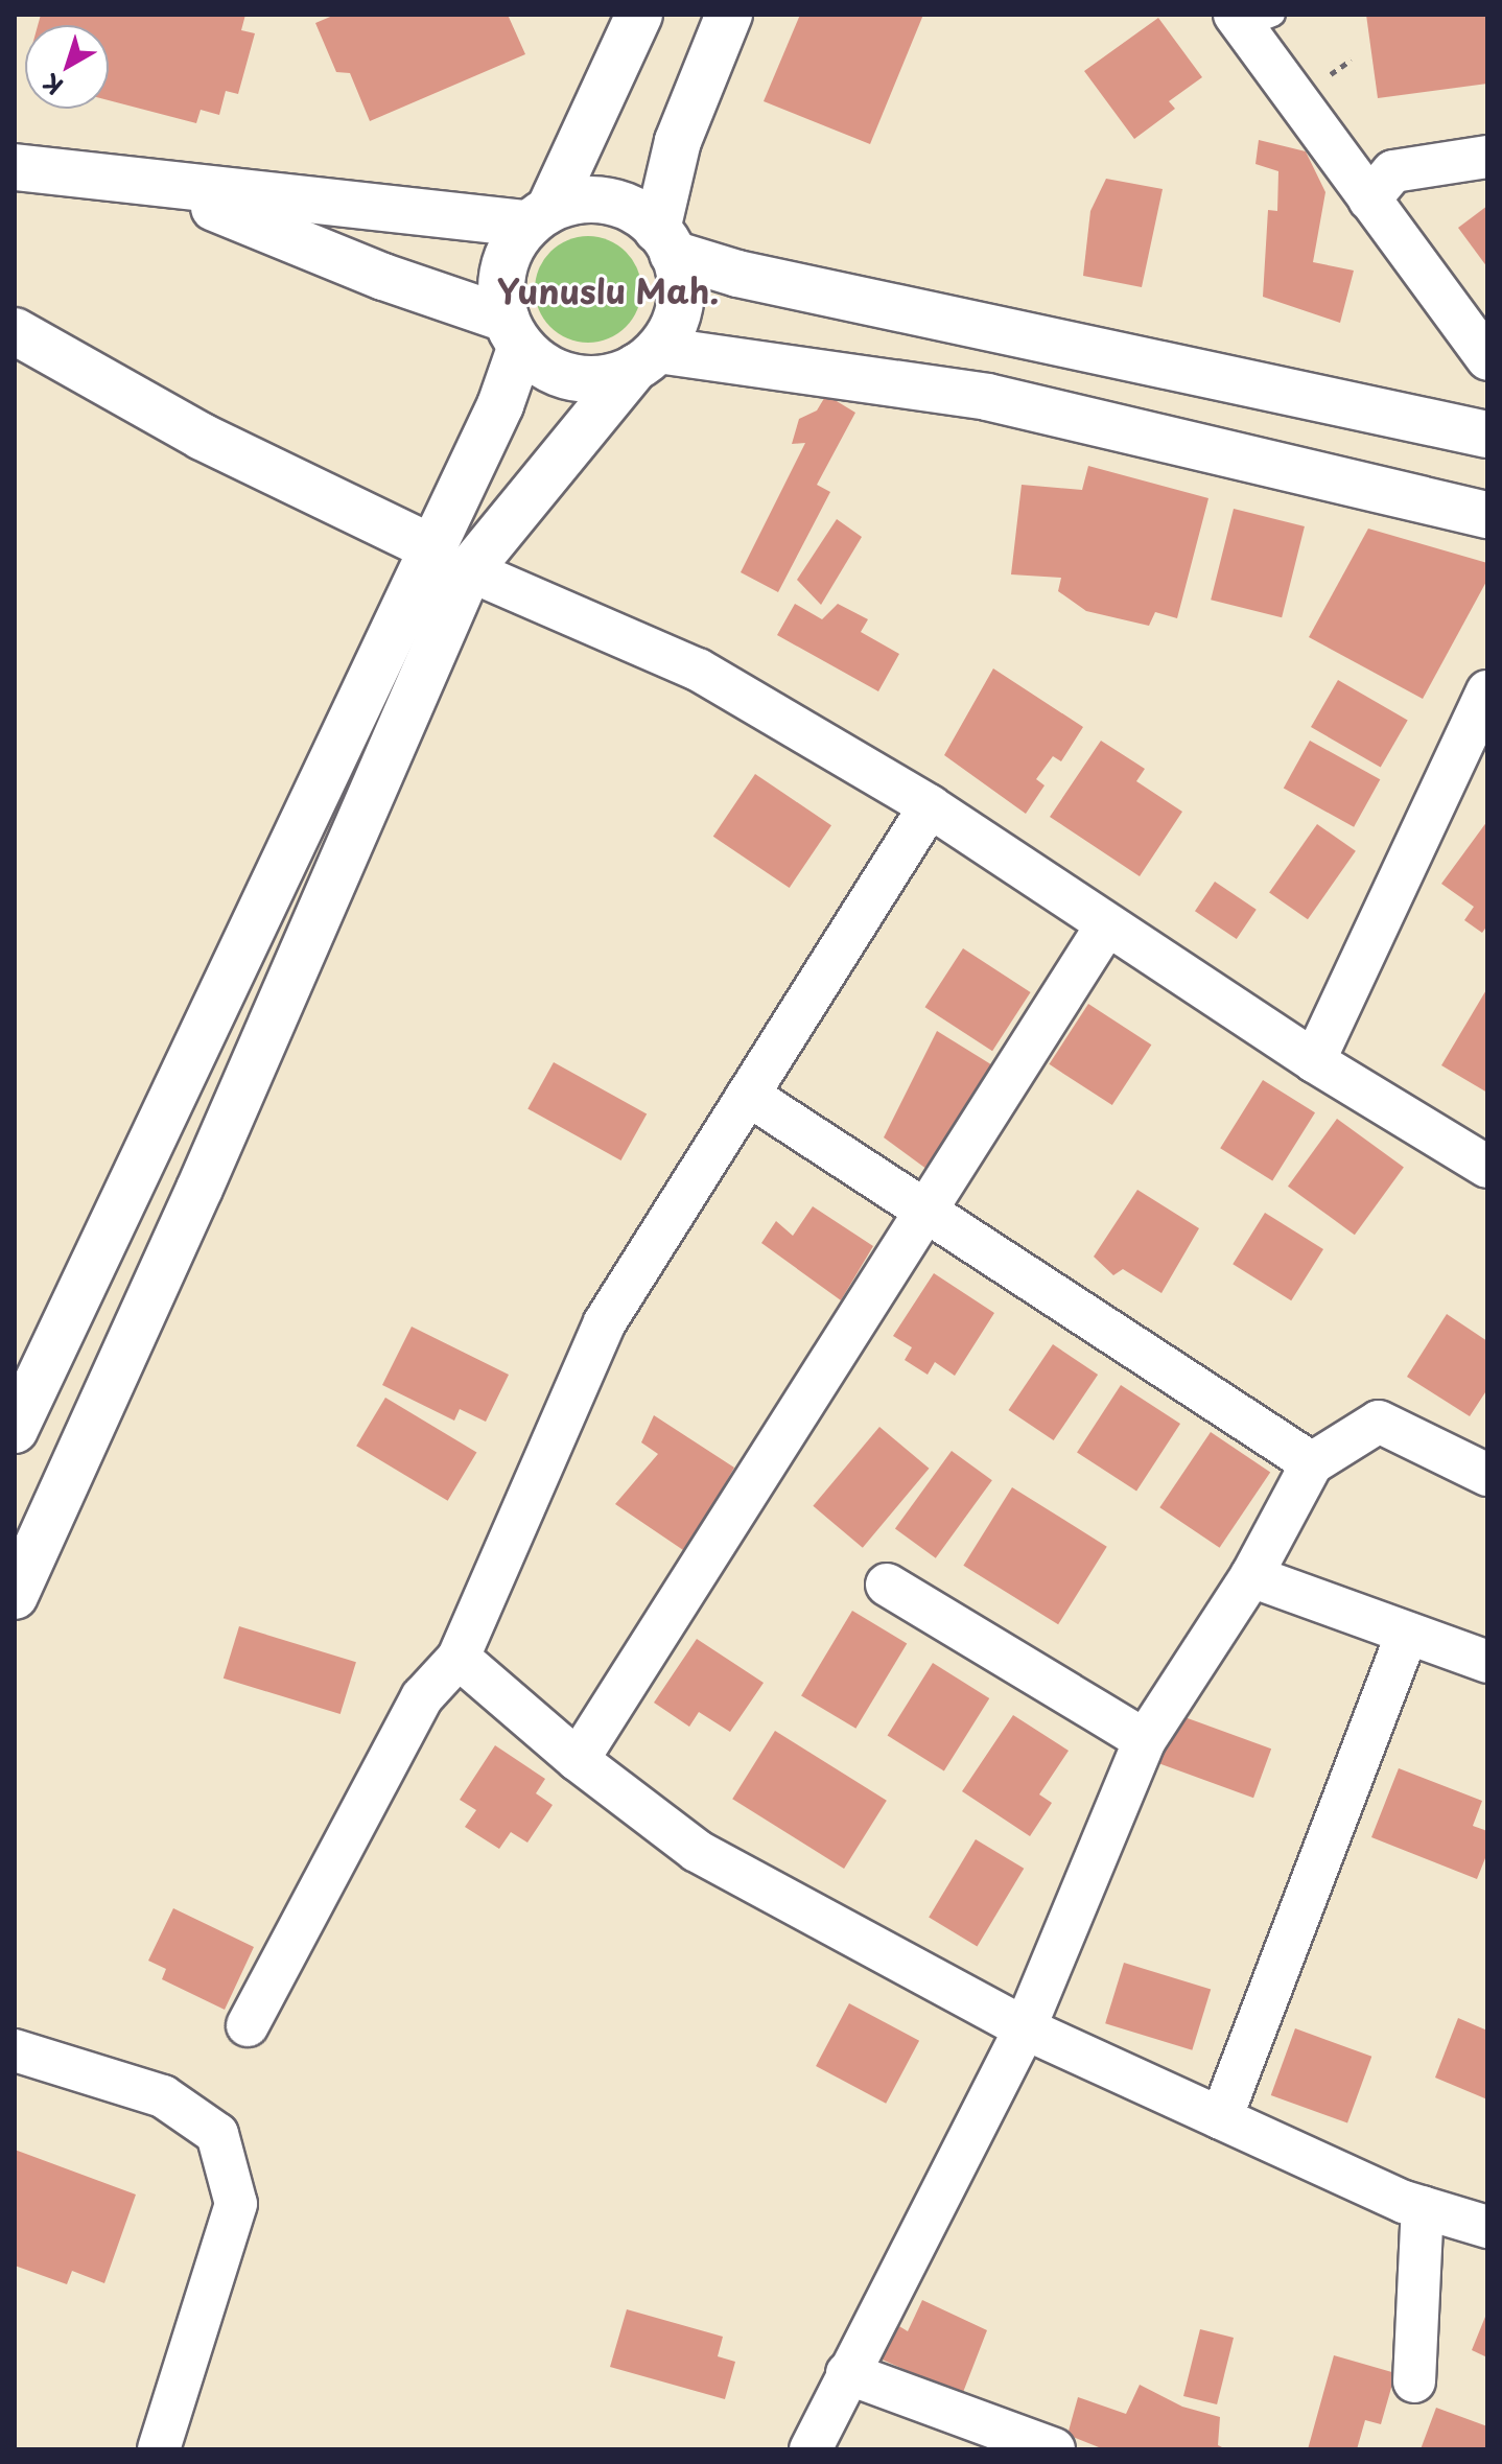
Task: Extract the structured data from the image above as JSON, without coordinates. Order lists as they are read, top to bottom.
{
  "districts": ["Yunuslu Mah."],
  "north": "bottom left"
}
